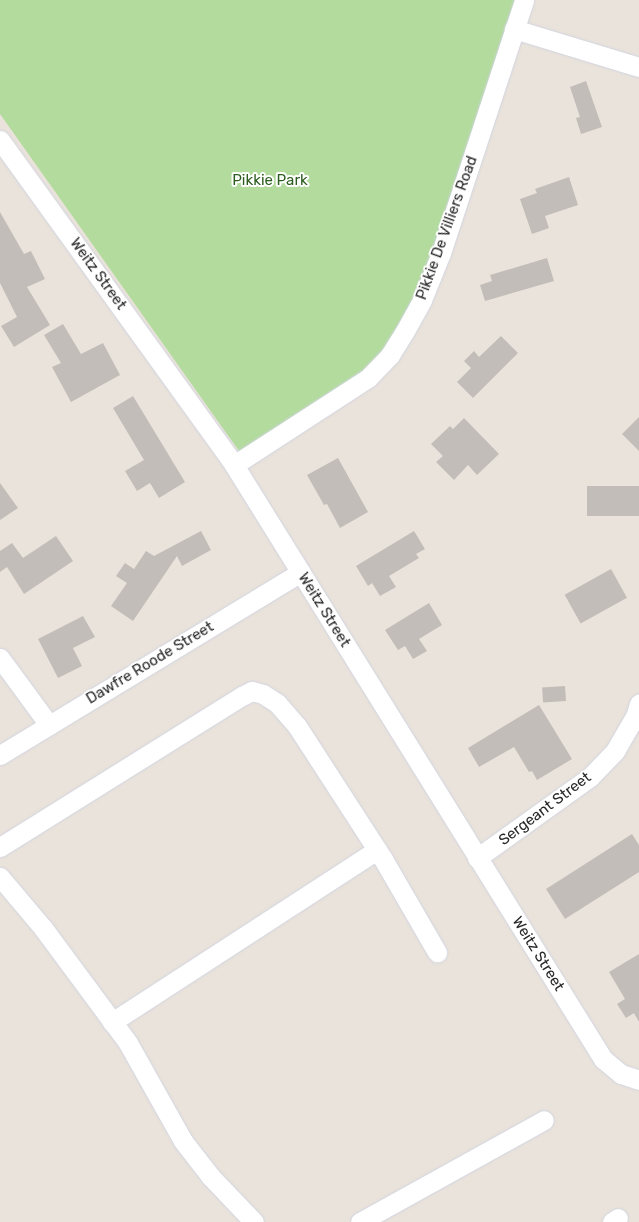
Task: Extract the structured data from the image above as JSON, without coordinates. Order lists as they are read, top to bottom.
{
  "streets": {
    "street": [
      "Pikkie De Villiers Road",
      "Weitz Street",
      "Dawfre Roode Street",
      "Sergeant Street"
    ]
  },
  "crossings": [
    ["Pikkie De Villiers Road", "Weitz Street"],
    ["Weitz Street", "Dawfre Roode Street"],
    ["Weitz Street", "Sergeant Street"]
  ],
  "parks": ["Pikkie Park"]
}
